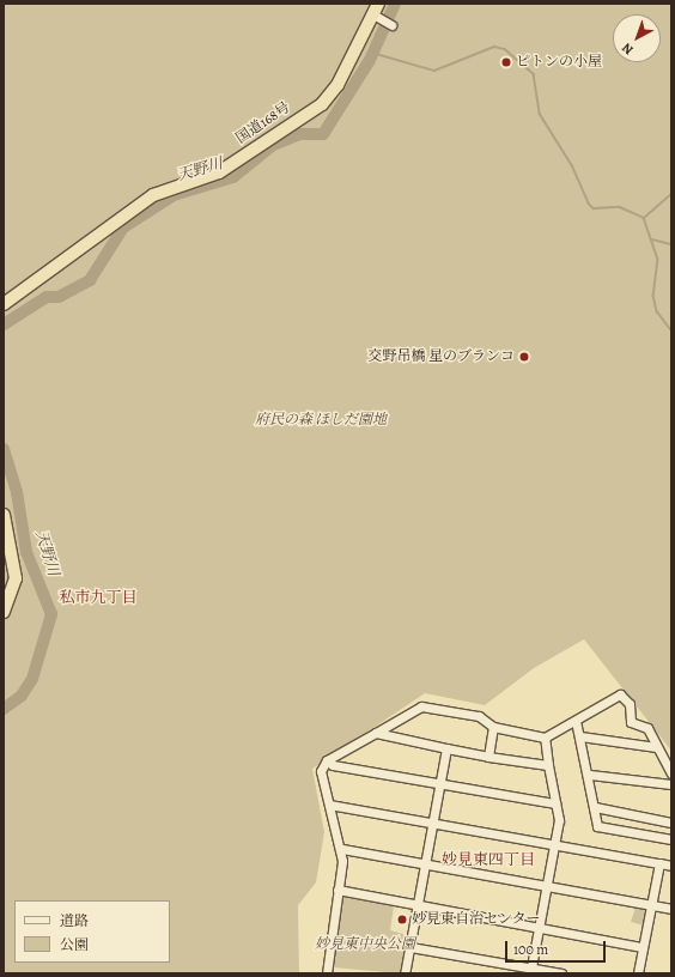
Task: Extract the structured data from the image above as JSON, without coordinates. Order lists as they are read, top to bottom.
{
  "streets": {
    "highway": ["国道168号"]
  },
  "districts": ["私市九丁目", "妙見東四丁目"],
  "water": ["天野川"],
  "parks": ["府民の森 ほしだ園地", "妙見東中央公園"],
  "places": ["ピトンの小屋", "交野吊橋 星のブランコ", "妙見東自治センター"],
  "legend": ["道路", "公園"],
  "scale_bar": "100 m",
  "north": "bottom left"
}
